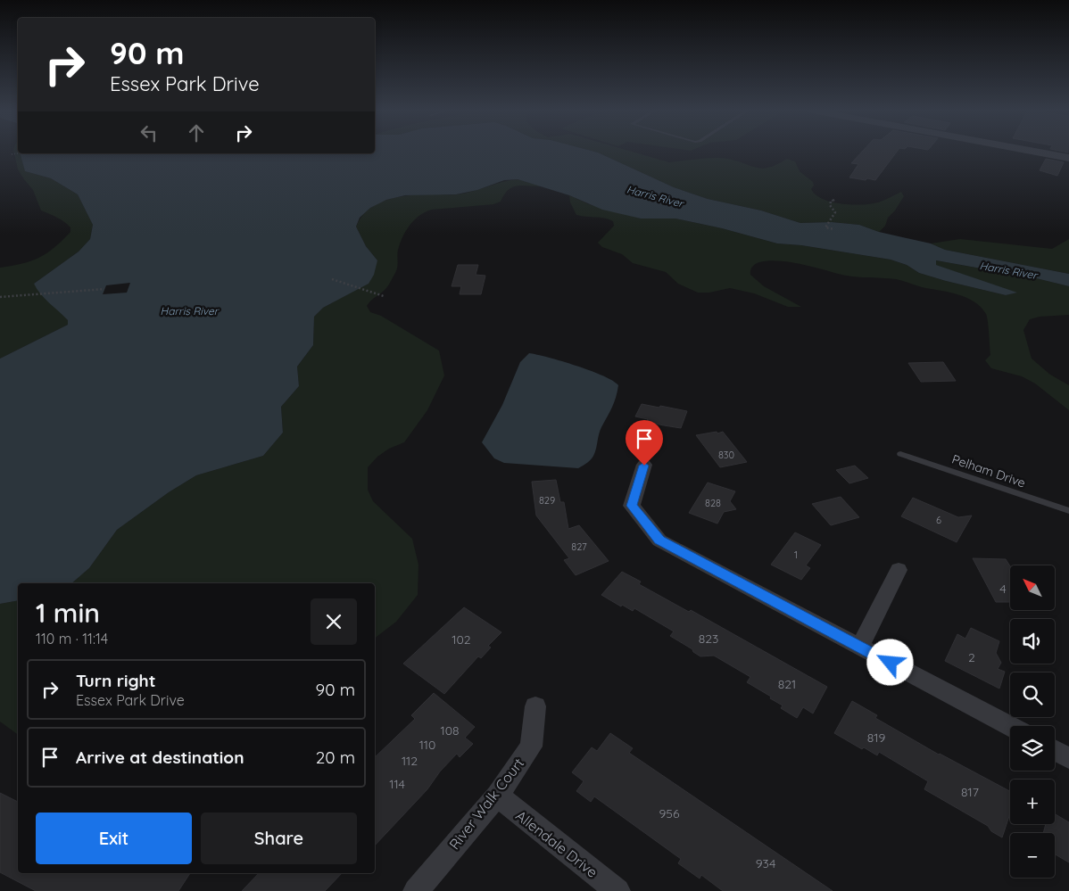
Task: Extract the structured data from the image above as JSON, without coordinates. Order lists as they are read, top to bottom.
{
  "streets": {
    "street": ["River Walk Court", "Allendale Drive"],
    "lane": ["Pelham Drive"]
  },
  "crossings": [
    ["River Walk Court", "Allendale Drive"]
  ],
  "water": ["Harris River"],
  "house_numbers": [
    "830",
    "829",
    "828",
    "6",
    "827",
    "1",
    "4",
    "823",
    "102",
    "2",
    "821",
    "108",
    "819",
    "110",
    "112",
    "114",
    "817",
    "956",
    "934"
  ],
  "north": "top left",
  "page": {
    "turn": ["90 m", "Essex Park Drive"],
    "map_buttons": ["+", "−"],
    "heading": ["1 min", "110 m · 11:14"],
    "list": [
      {
        "name": "Turn right",
        "note": "Essex Park Drive",
        "value": "90 m"
      },
      {
        "name": "Arrive at destination",
        "value": "20 m"
      }
    ],
    "buttons": ["Exit", "Share"]
  }
}
